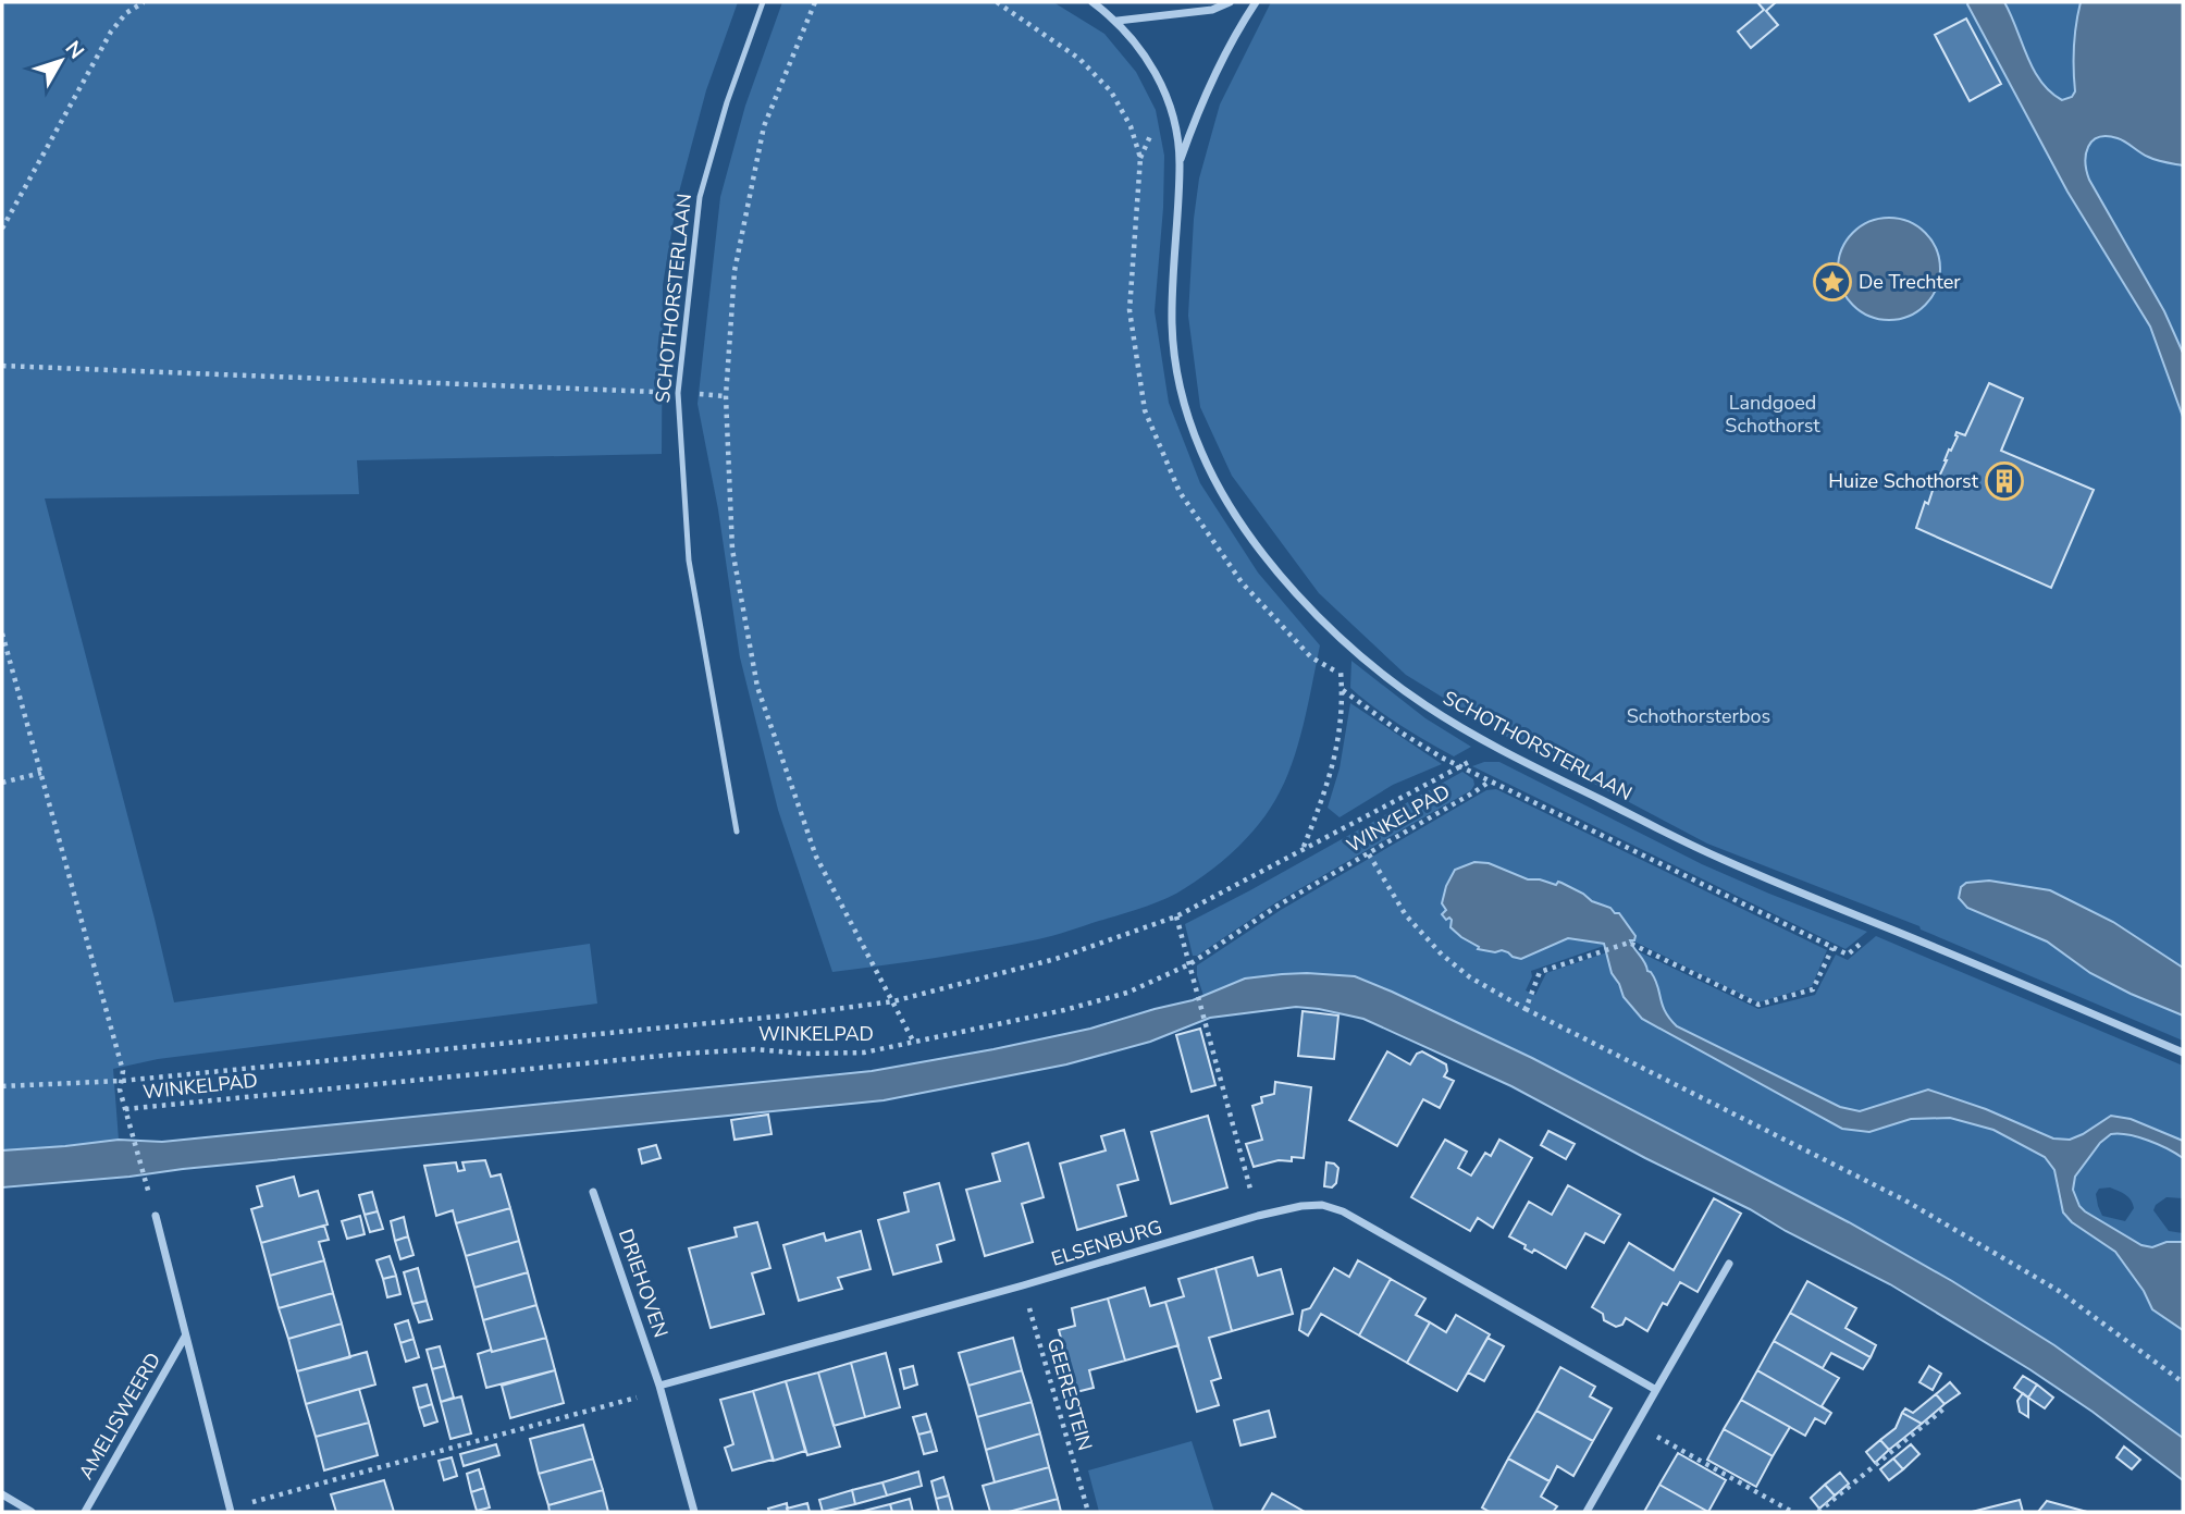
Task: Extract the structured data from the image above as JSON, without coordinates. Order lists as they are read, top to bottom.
{
  "streets": {
    "street": [
      "SCHOTHORSTERLAAN",
      "ELSENBURG",
      "DRIEHOVEN",
      "AMELISWEERD"
    ],
    "path": ["WINKELPAD", "GEERESTEIN"]
  },
  "crossings": [
    ["SCHOTHORSTERLAAN", "WINKELPAD"],
    ["ELSENBURG", "DRIEHOVEN"],
    ["ELSENBURG", "GEERESTEIN"]
  ],
  "parks": ["Landgoed Schothorst", "Schothorsterbos"],
  "places": {
    "place": ["De Trechter"],
    "building": ["Huize Schothorst"]
  },
  "north": "top right"
}
